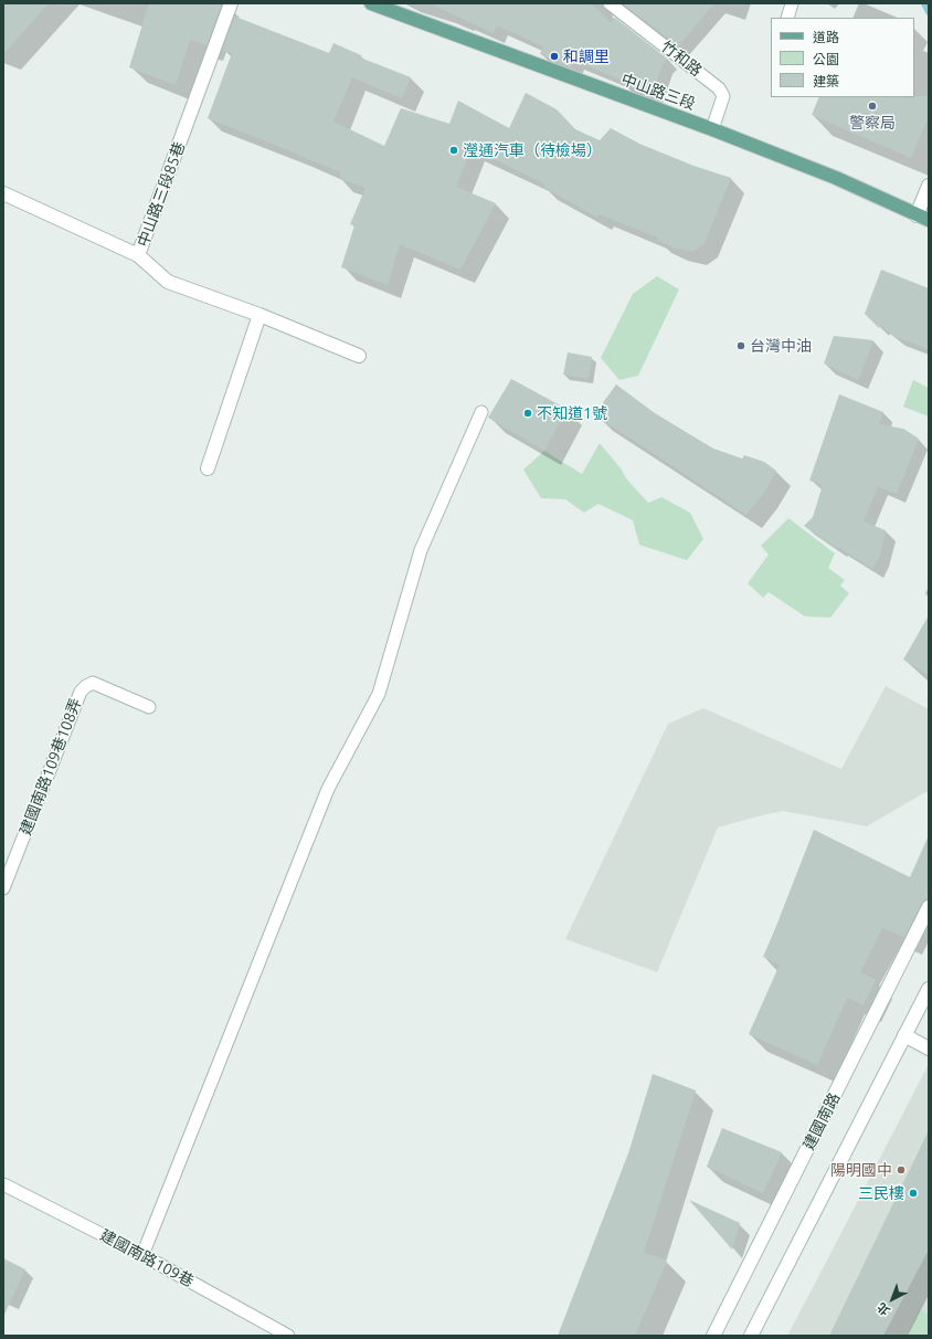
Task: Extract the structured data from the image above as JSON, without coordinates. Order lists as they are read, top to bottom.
{
  "streets": {
    "main road": ["中山路三段"],
    "street": ["中山路三段85巷", "建國南路"],
    "lane": ["竹和路", "建國南路109巷108弄", "建國南路109巷"]
  },
  "crossings": [
    ["竹和路", "中山路三段"]
  ],
  "places": [
    "和調里",
    "警察局",
    "瀅通汽車（待檢場）",
    "台灣中油",
    "不知道1號",
    "陽明國中",
    "三民樓"
  ],
  "legend": ["道路", "公園", "建築"],
  "north": "bottom left"
}
